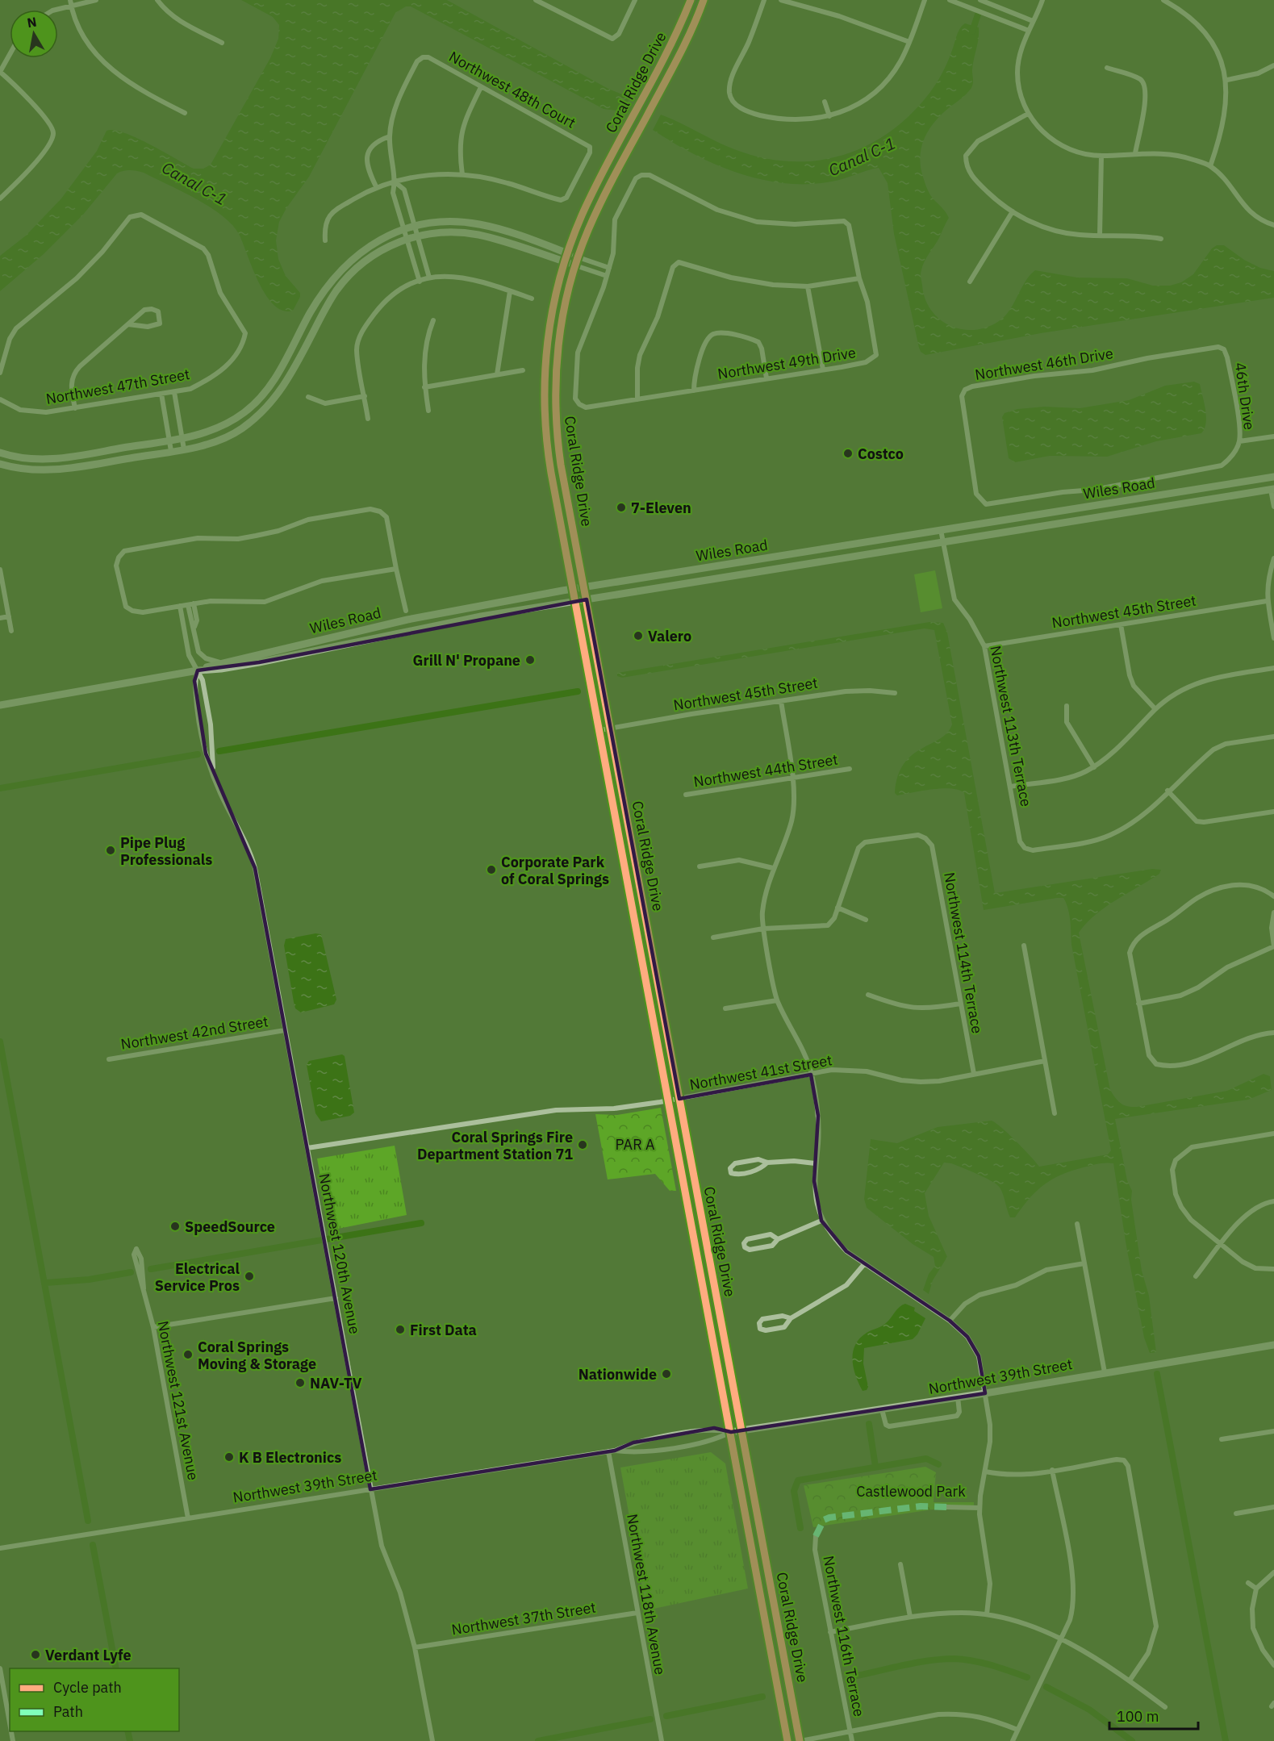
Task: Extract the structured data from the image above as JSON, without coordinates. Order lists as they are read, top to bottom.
{
  "streets": {
    "main road": ["Coral Ridge Drive", "Wiles Road", "Northwest 39th Street"],
    "street": [
      "Northwest 48th Court",
      "Northwest 49th Drive",
      "Northwest 46th Drive",
      "Northwest 47th Street",
      "46th Drive",
      "Northwest 45th Street",
      "Northwest 113th Terrace",
      "Northwest 44th Street",
      "Northwest 114th Terrace",
      "Northwest 42nd Street",
      "Northwest 41st Street",
      "Northwest 120th Avenue",
      "Northwest 121st Avenue",
      "Northwest 118th Avenue",
      "Northwest 37th Street",
      "Northwest 116th Terrace"
    ]
  },
  "crossings": [
    ["Coral Ridge Drive", "Wiles Road"],
    ["Coral Ridge Drive", "Northwest 45th Street"],
    ["Coral Ridge Drive", "Northwest 41st Street"],
    ["Coral Ridge Drive", "Northwest 39th Street"],
    ["Northwest 46th Drive", "46th Drive"],
    ["Wiles Road", "Northwest 113th Terrace"],
    ["Wiles Road", "Northwest 120th Avenue"],
    ["Northwest 45th Street", "Northwest 113th Terrace"],
    ["Northwest 114th Terrace", "Northwest 41st Street"],
    ["Northwest 42nd Street", "Northwest 120th Avenue"],
    ["Northwest 41st Street", "Northwest 120th Avenue"],
    ["Northwest 120th Avenue", "Northwest 39th Street"],
    ["Northwest 120th Avenue", "Northwest 37th Street"],
    ["Northwest 39th Street", "Northwest 121st Avenue"],
    ["Northwest 39th Street", "Northwest 118th Avenue"],
    ["Northwest 118th Avenue", "Northwest 37th Street"]
  ],
  "water": ["Canal C-1"],
  "parks": ["PAR A", "Castlewood Park"],
  "places": [
    "Costco",
    "7-Eleven",
    "Valero",
    "Grill N' Propane",
    "Pipe Plug Professionals",
    "Corporate Park of Coral Springs",
    "Coral Springs Fire Department Station 71",
    "SpeedSource",
    "Electrical Service Pros",
    "First Data",
    "Coral Springs Moving & Storage",
    "Nationwide",
    "NAV-TV",
    "K B Electronics",
    "Verdant Lyfe"
  ],
  "legend": ["Cycle path", "Path"],
  "scale_bar": "100 m",
  "north": "top"
}
